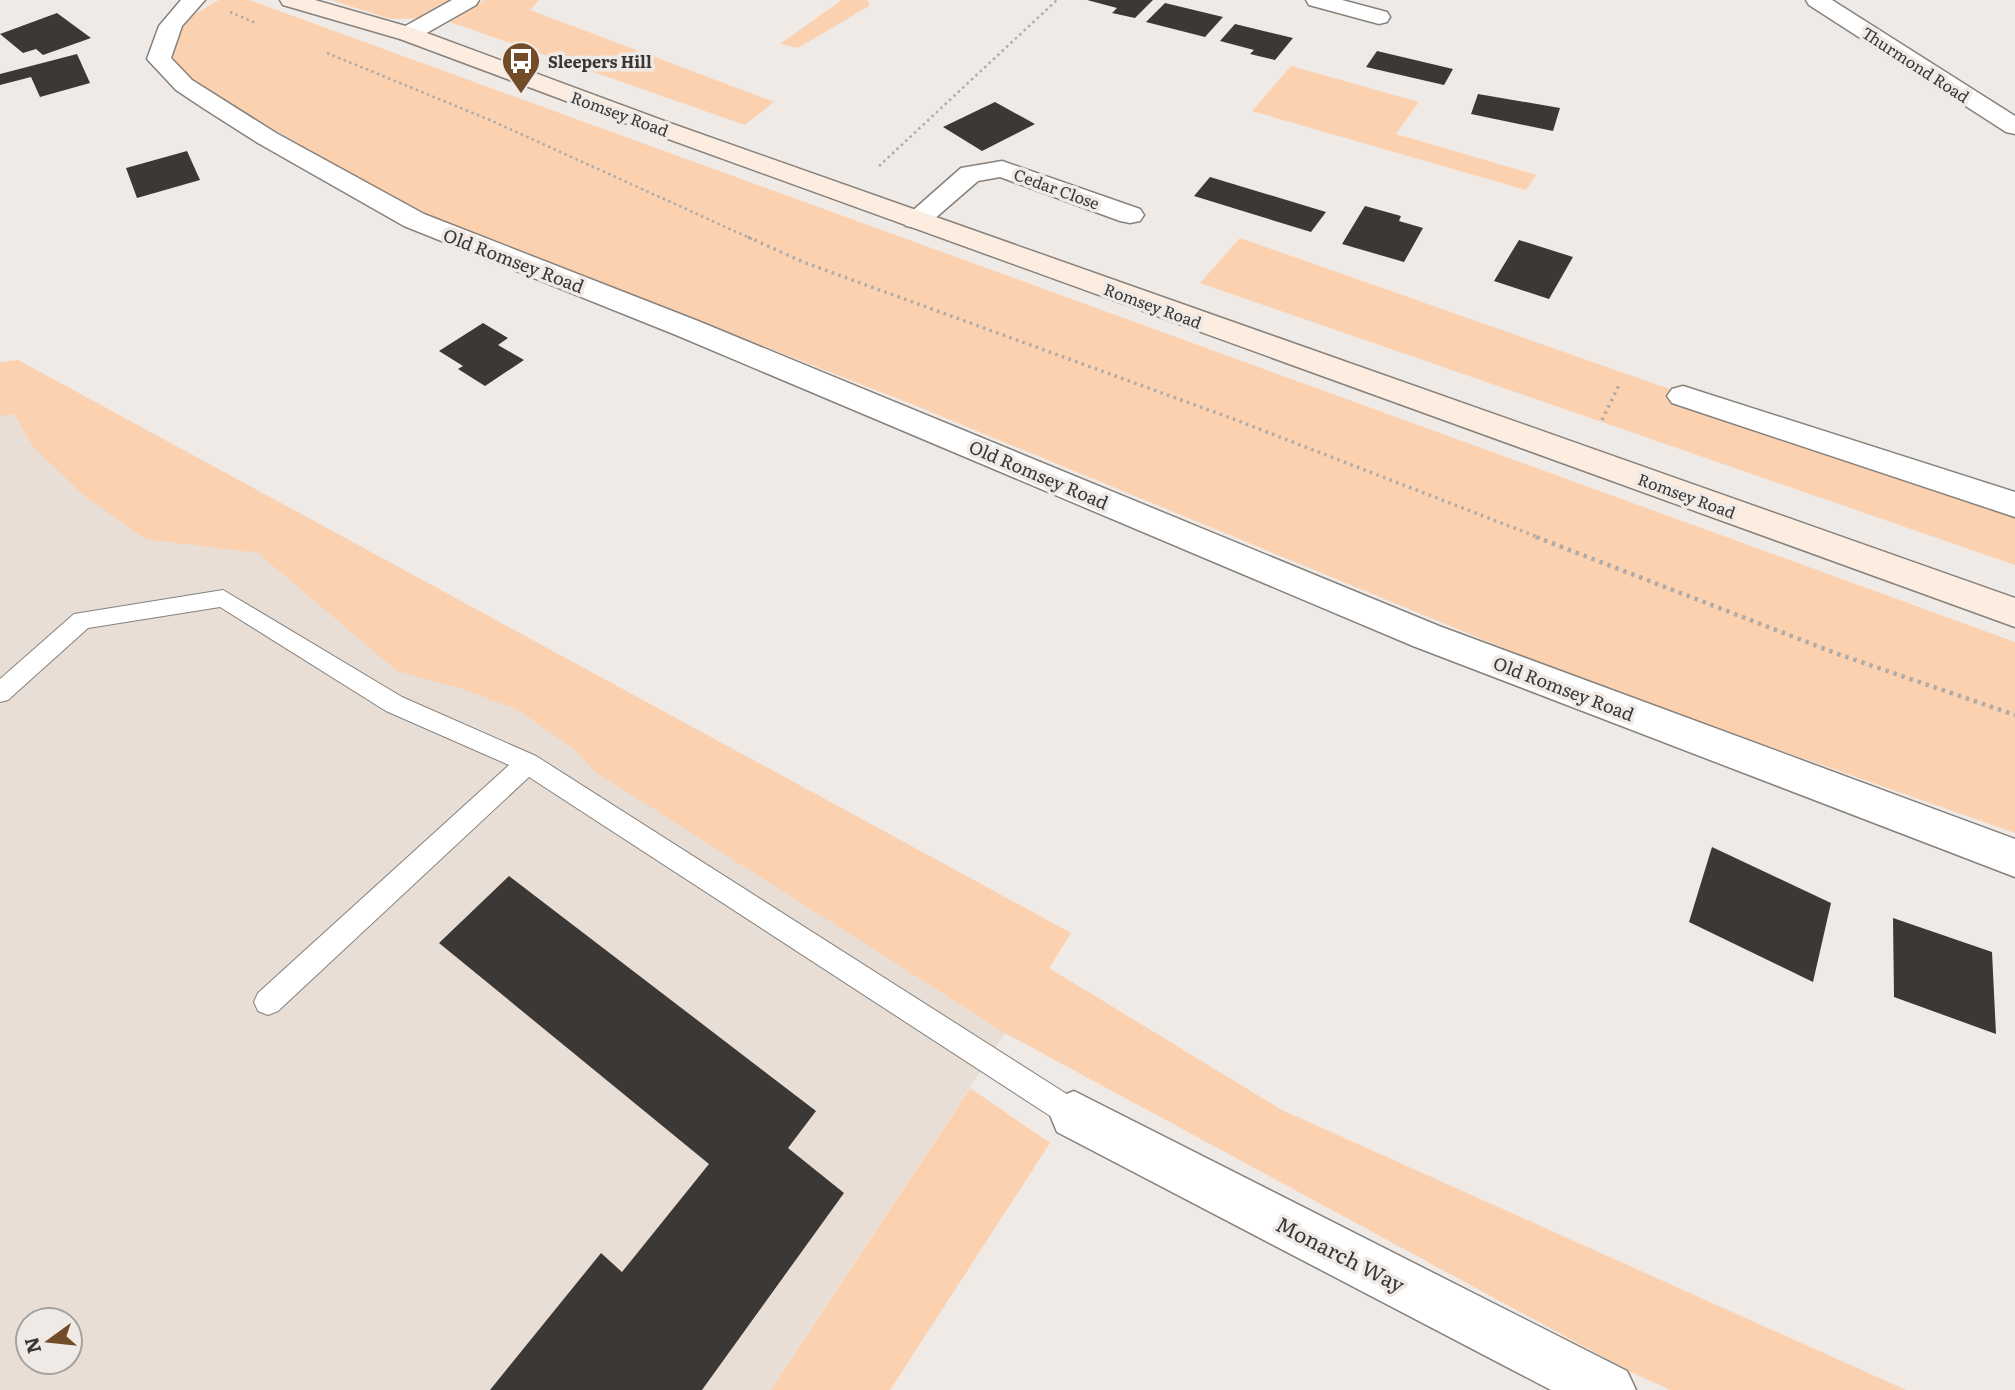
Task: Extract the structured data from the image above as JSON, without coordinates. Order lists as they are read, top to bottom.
{
  "streets": {
    "main road": ["Romsey Road"],
    "street": [
      "Thurmond Road",
      "Cedar Close",
      "Old Romsey Road",
      "Monarch Way"
    ]
  },
  "crossings": [
    ["Romsey Road", "Cedar Close"]
  ],
  "places": {
    "bus stop": ["Sleepers Hill"]
  },
  "north": "left"
}
